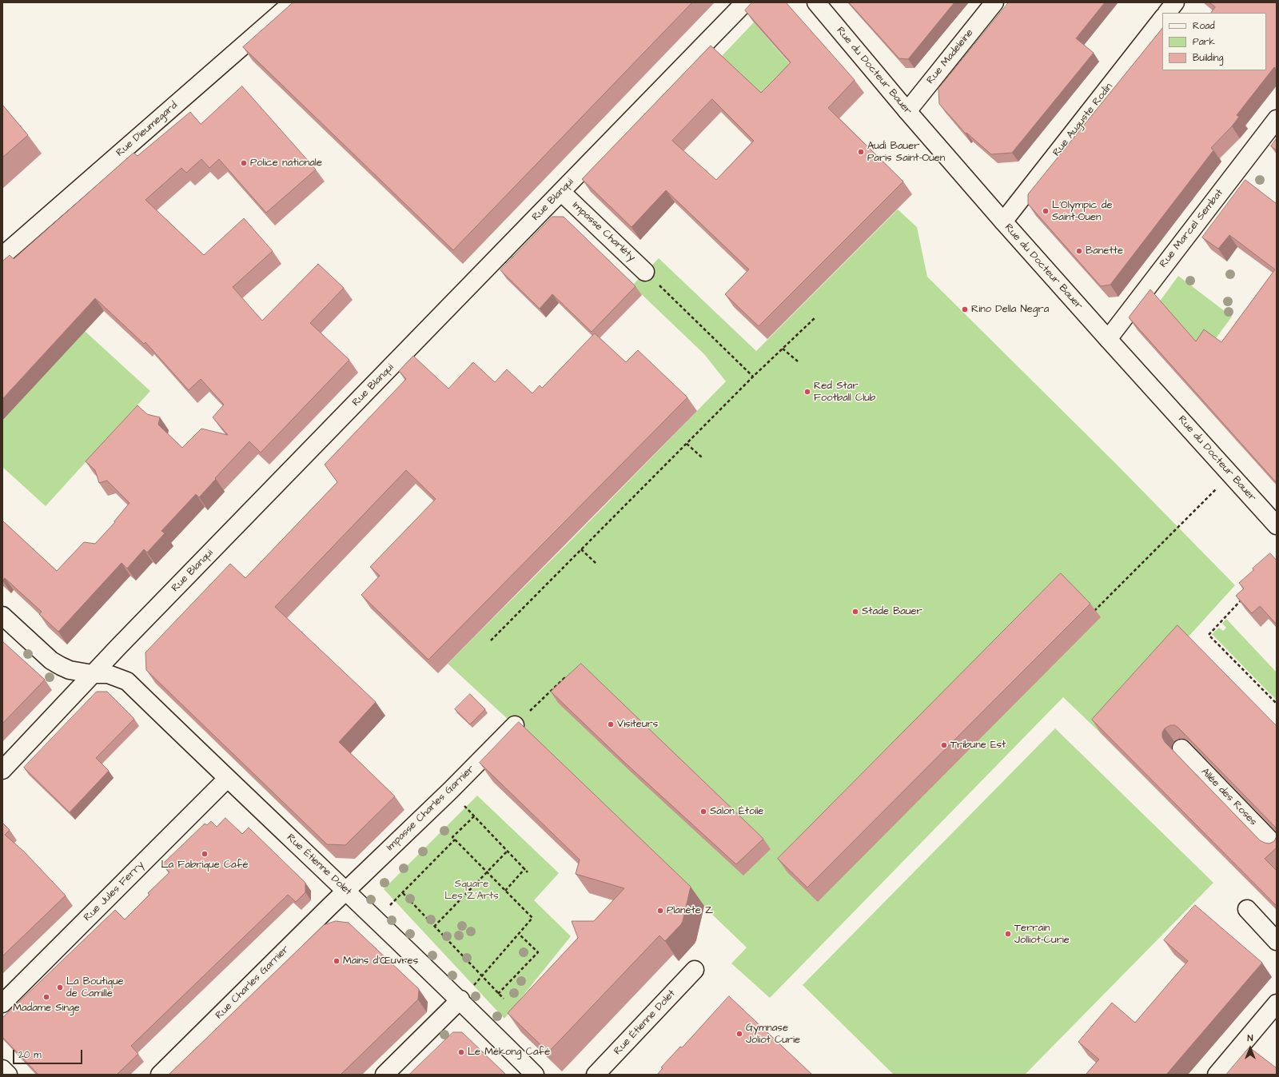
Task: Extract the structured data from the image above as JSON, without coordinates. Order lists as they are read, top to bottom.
{
  "streets": {
    "street": [
      "Rue Madeleine",
      "Rue du Docteur Bauer",
      "Rue Auguste Rodin",
      "Rue Dieumegard",
      "Rue Blanqui",
      "Rue Marcel Sembat",
      "Impasse Charléty",
      "Allée des Roses",
      "Impasse Charles Garnier",
      "Rue Étienne Dolet",
      "Rue Jules Ferry",
      "Rue Charles Garnier"
    ]
  },
  "crossings": [
    ["Rue Madeleine", "Rue du Docteur Bauer"],
    ["Rue du Docteur Bauer", "Rue Auguste Rodin"],
    ["Rue du Docteur Bauer", "Rue Marcel Sembat"],
    ["Rue Blanqui", "Impasse Charléty"],
    ["Rue Blanqui", "Rue Étienne Dolet"],
    ["Impasse Charles Garnier", "Rue Étienne Dolet"],
    ["Impasse Charles Garnier", "Rue Charles Garnier"],
    ["Rue Étienne Dolet", "Rue Jules Ferry"],
    ["Rue Étienne Dolet", "Rue Charles Garnier"]
  ],
  "parks": ["Square Les Z'Arts"],
  "places": [
    "Audi Bauer Paris Saint-Ouen",
    "Police nationale",
    "L'Olympic de Saint-Ouen",
    "Banette",
    "Rino Della Negra",
    "Red Star Football Club",
    "Stade Bauer",
    "Visiteurs",
    "Tribune Est",
    "Salon Étoile",
    "La Fabrique Café",
    "Planète Z",
    "Terrain Jolliot-Curie",
    "Mains d'Œuvres",
    "La Boutique de Camille",
    "Madame Singe",
    "Gymnase Joliot Curie",
    "Le Mékong Café"
  ],
  "legend": ["Road", "Park", "Building"],
  "scale_bar": "20 m",
  "north": "top"
}
